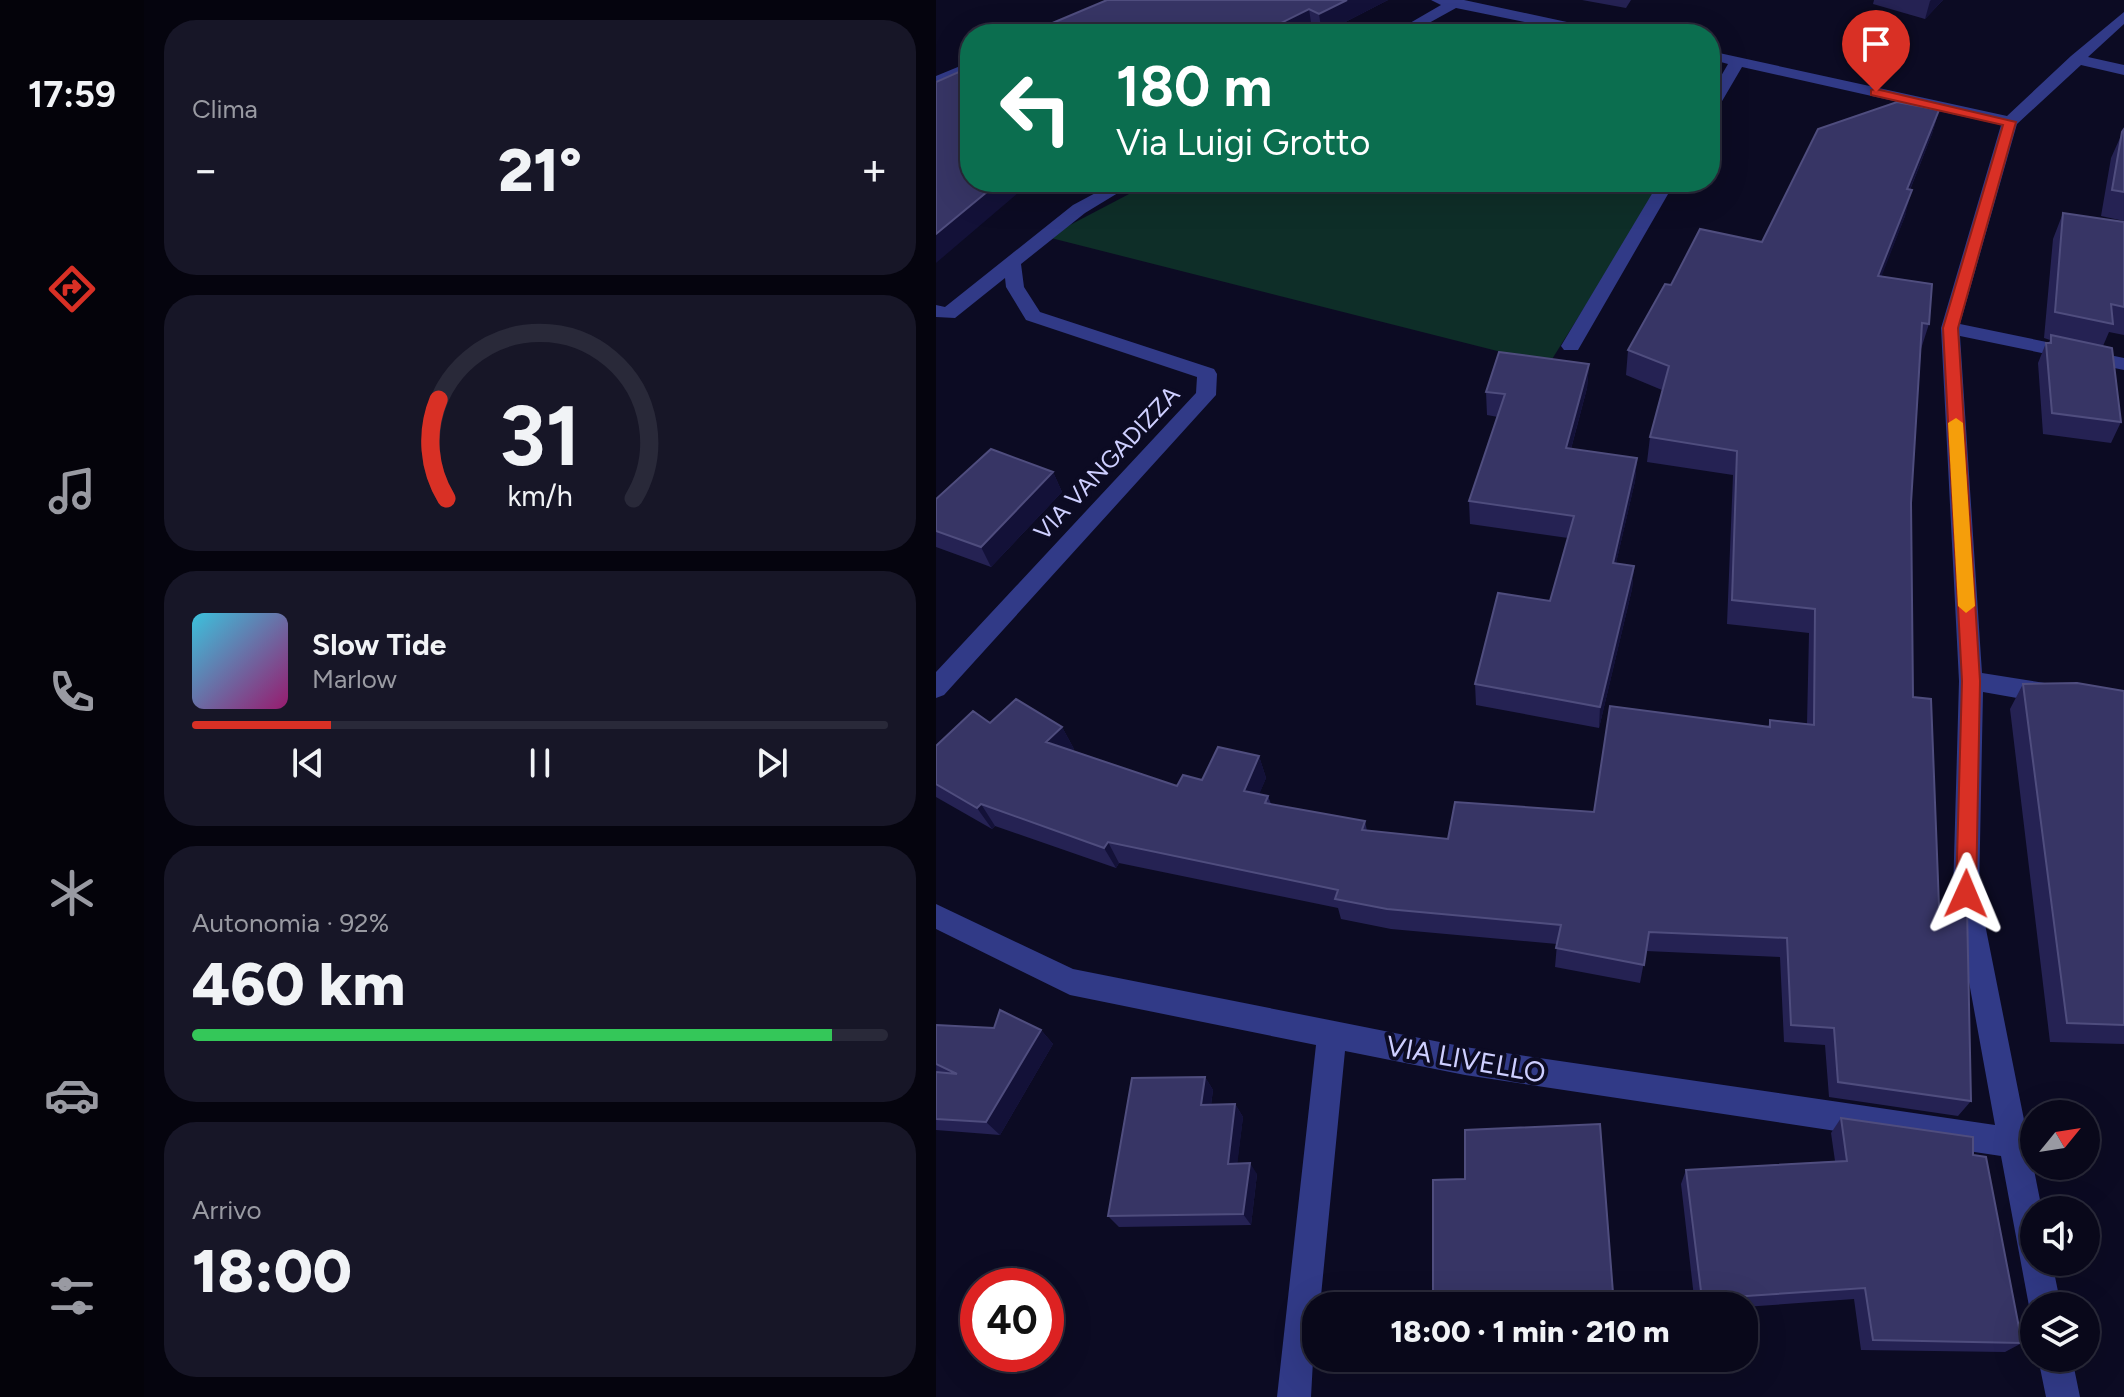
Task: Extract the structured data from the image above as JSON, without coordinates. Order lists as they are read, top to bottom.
{
  "streets": {
    "street": ["VIA VANGADIZZA", "VIA LIVELLO"]
  },
  "north": "top right",
  "page": {
    "tabs": "17:59",
    "tile": [
      "Clima",
      ["Autonomia · 92%", "460 km"],
      ["Arrivo", "18:00"]
    ],
    "turn": ["180 m", "Via Luigi Grotto"],
    "heat": ["−", "21°", "+"],
    "song": ["Slow Tide", "Marlow"],
    "limit": "40",
    "trip": "18:00 · 1 min · 210 m",
    "gauge": ["31", "km/h"]
  }
}
